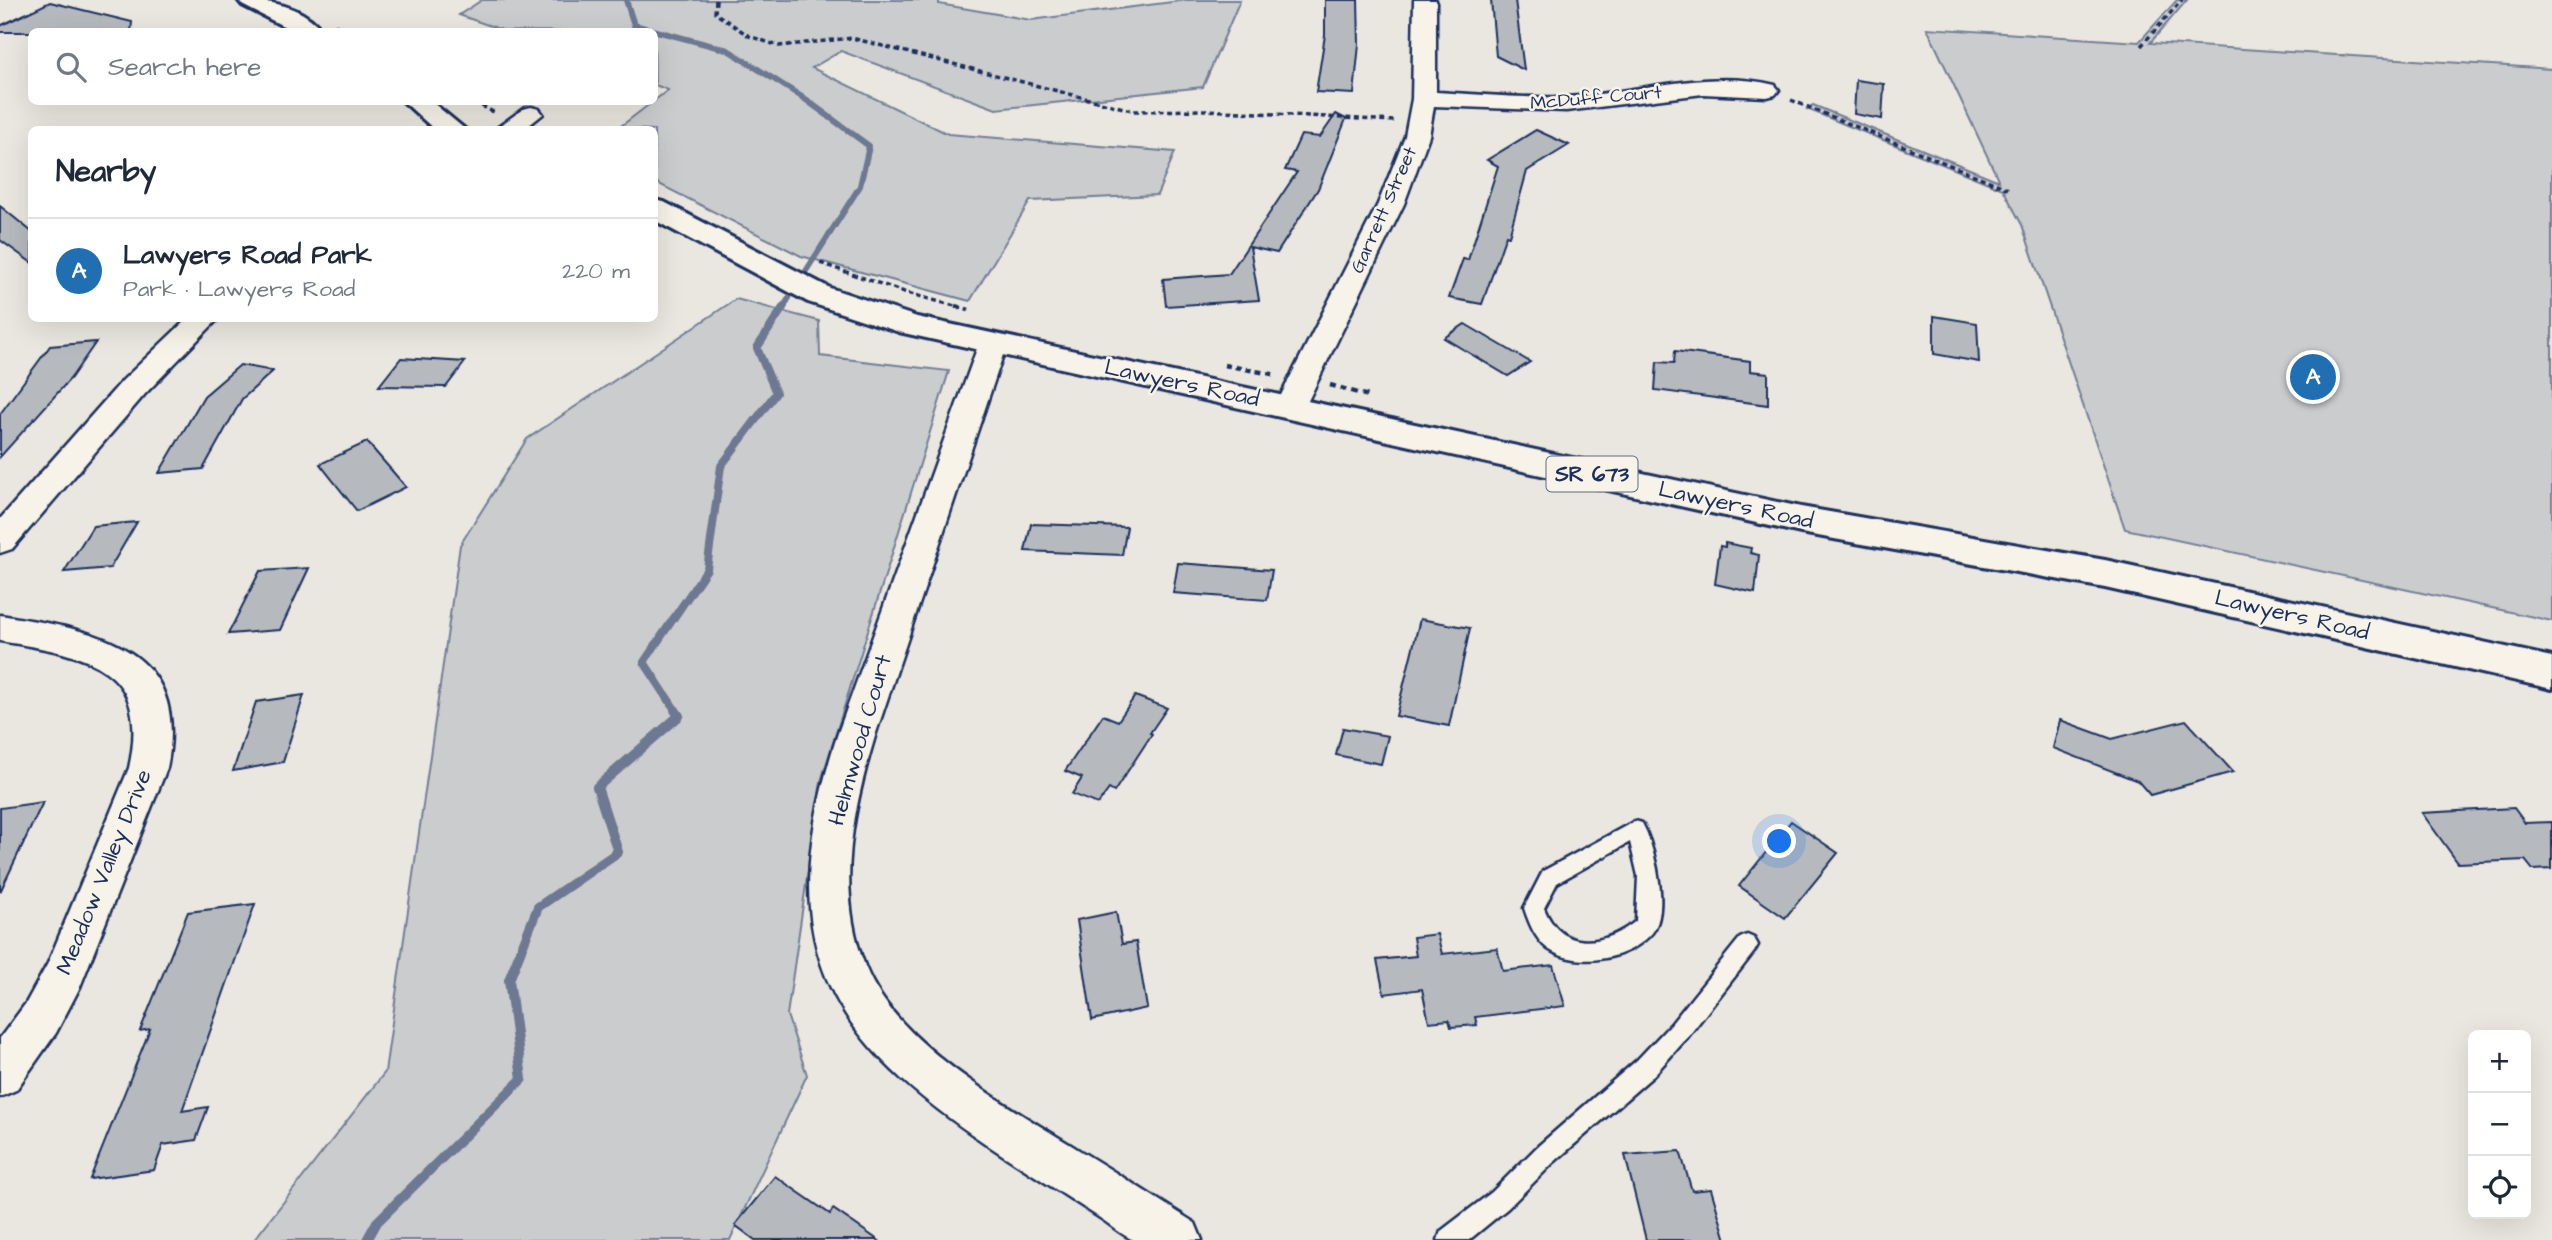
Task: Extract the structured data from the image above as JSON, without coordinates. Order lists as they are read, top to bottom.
{
  "streets": {
    "main road": ["Lawyers Road", "SR 673"],
    "street": [
      "McDuff Court",
      "Garrett Street",
      "Helmwood Court",
      "Meadow Valley Drive"
    ]
  },
  "crossings": [
    ["McDuff Court", "Garrett Street"],
    ["Garrett Street", "Lawyers Road"],
    ["Lawyers Road", "Helmwood Court"]
  ],
  "page": {
    "search": "Search here",
    "heading": "Nearby",
    "list": [
      {
        "mark": "A",
        "name": "Lawyers Road Park",
        "note": "Park · Lawyers Road",
        "value": "220 m"
      }
    ],
    "pins": "A",
    "map_buttons": ["+", "−"]
  }
}
